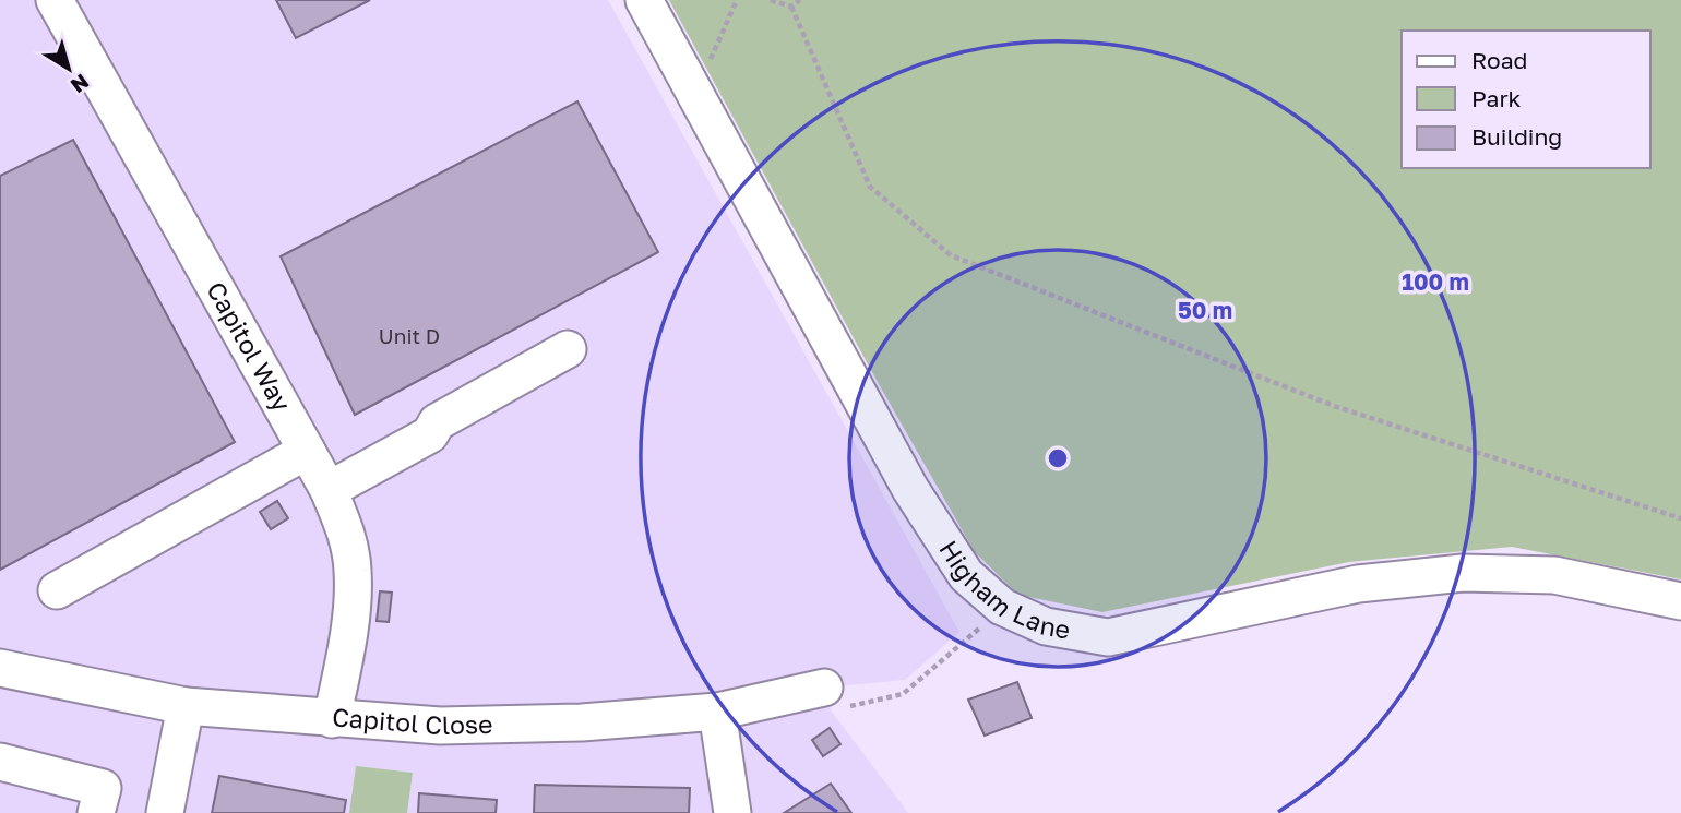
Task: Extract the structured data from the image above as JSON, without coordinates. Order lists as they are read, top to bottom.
{
  "streets": {
    "street": ["Capitol Way", "Higham Lane", "Capitol Close"]
  },
  "crossings": [
    ["Capitol Way", "Capitol Close"]
  ],
  "house_numbers": ["Unit D"],
  "legend": ["Road", "Park", "Building"],
  "north": "bottom right",
  "rings": ["100 m", "50 m"]
}
